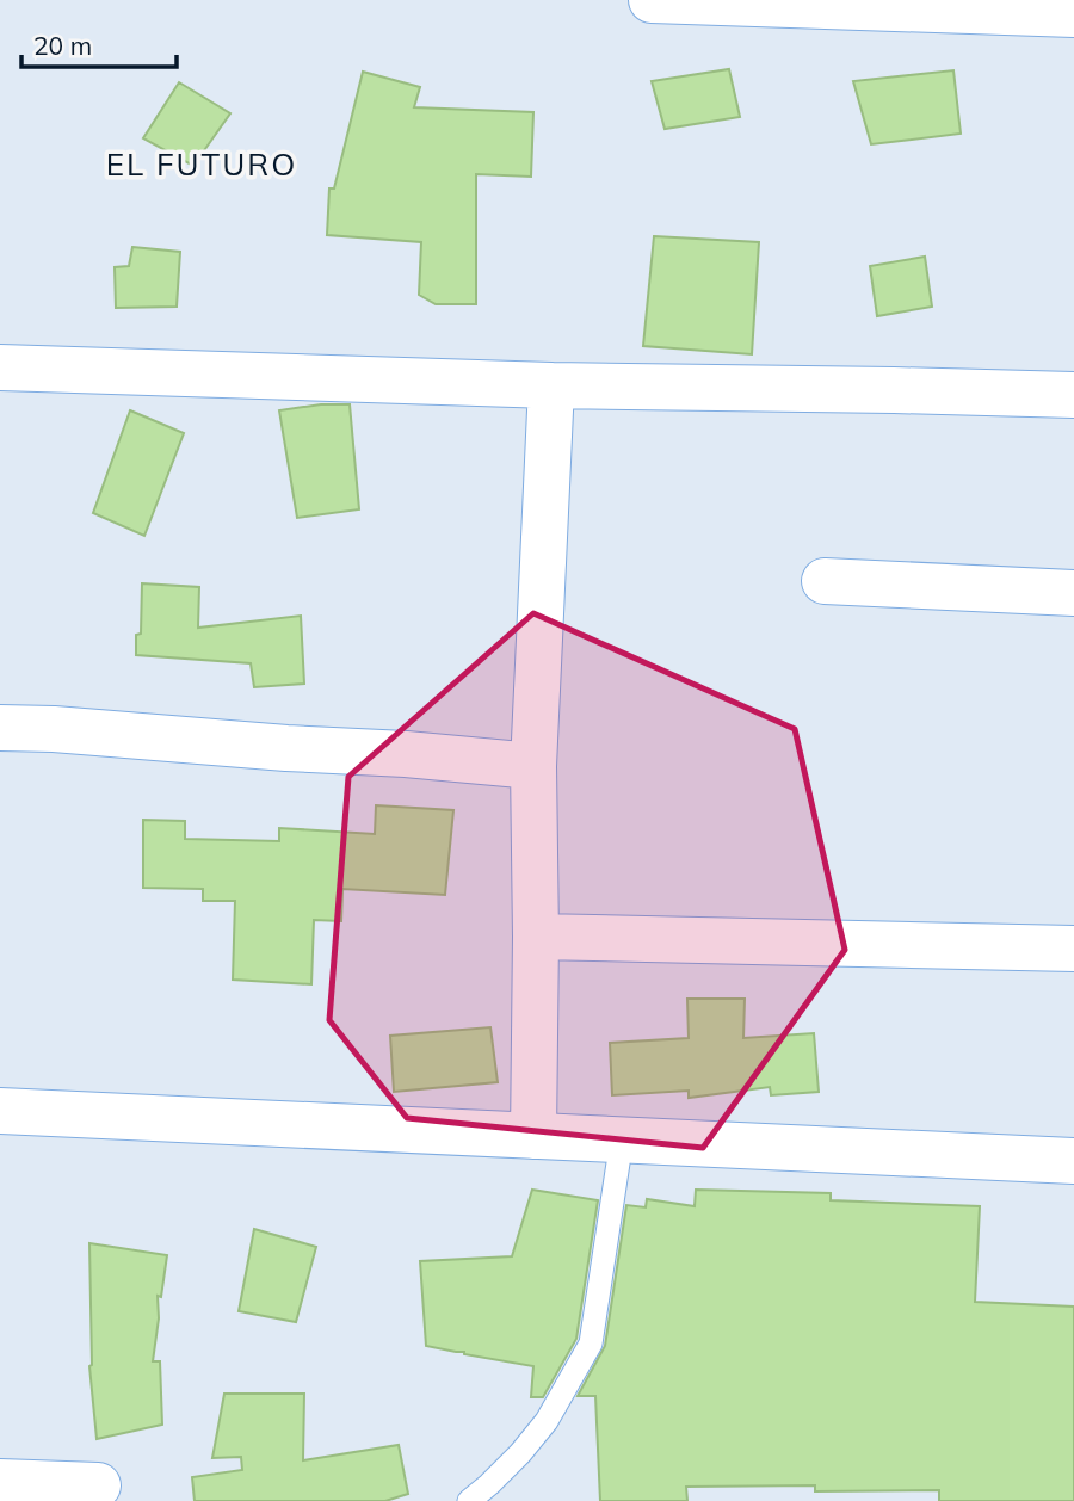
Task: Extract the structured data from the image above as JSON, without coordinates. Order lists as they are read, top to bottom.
{
  "districts": ["EL FUTURO"],
  "scale_bar": "20 m"
}
